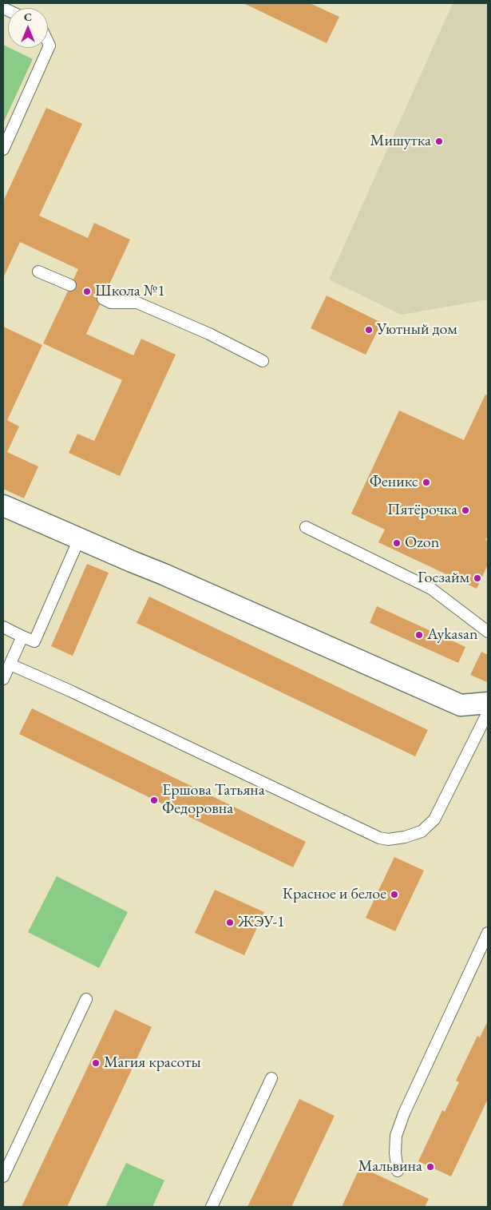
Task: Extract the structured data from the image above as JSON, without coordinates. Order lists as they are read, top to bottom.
{
  "places": [
    "Мишутка",
    "Школа №1",
    "Уютный дом",
    "Феникс",
    "Пятёрочка",
    "Ozon",
    "Госзайм",
    "Aykasan",
    "Ершова Татьяна Федоровна",
    "Красное и белое",
    "ЖЭУ-1",
    "Магия красоты",
    "Мальвина"
  ],
  "north": "top"
}
